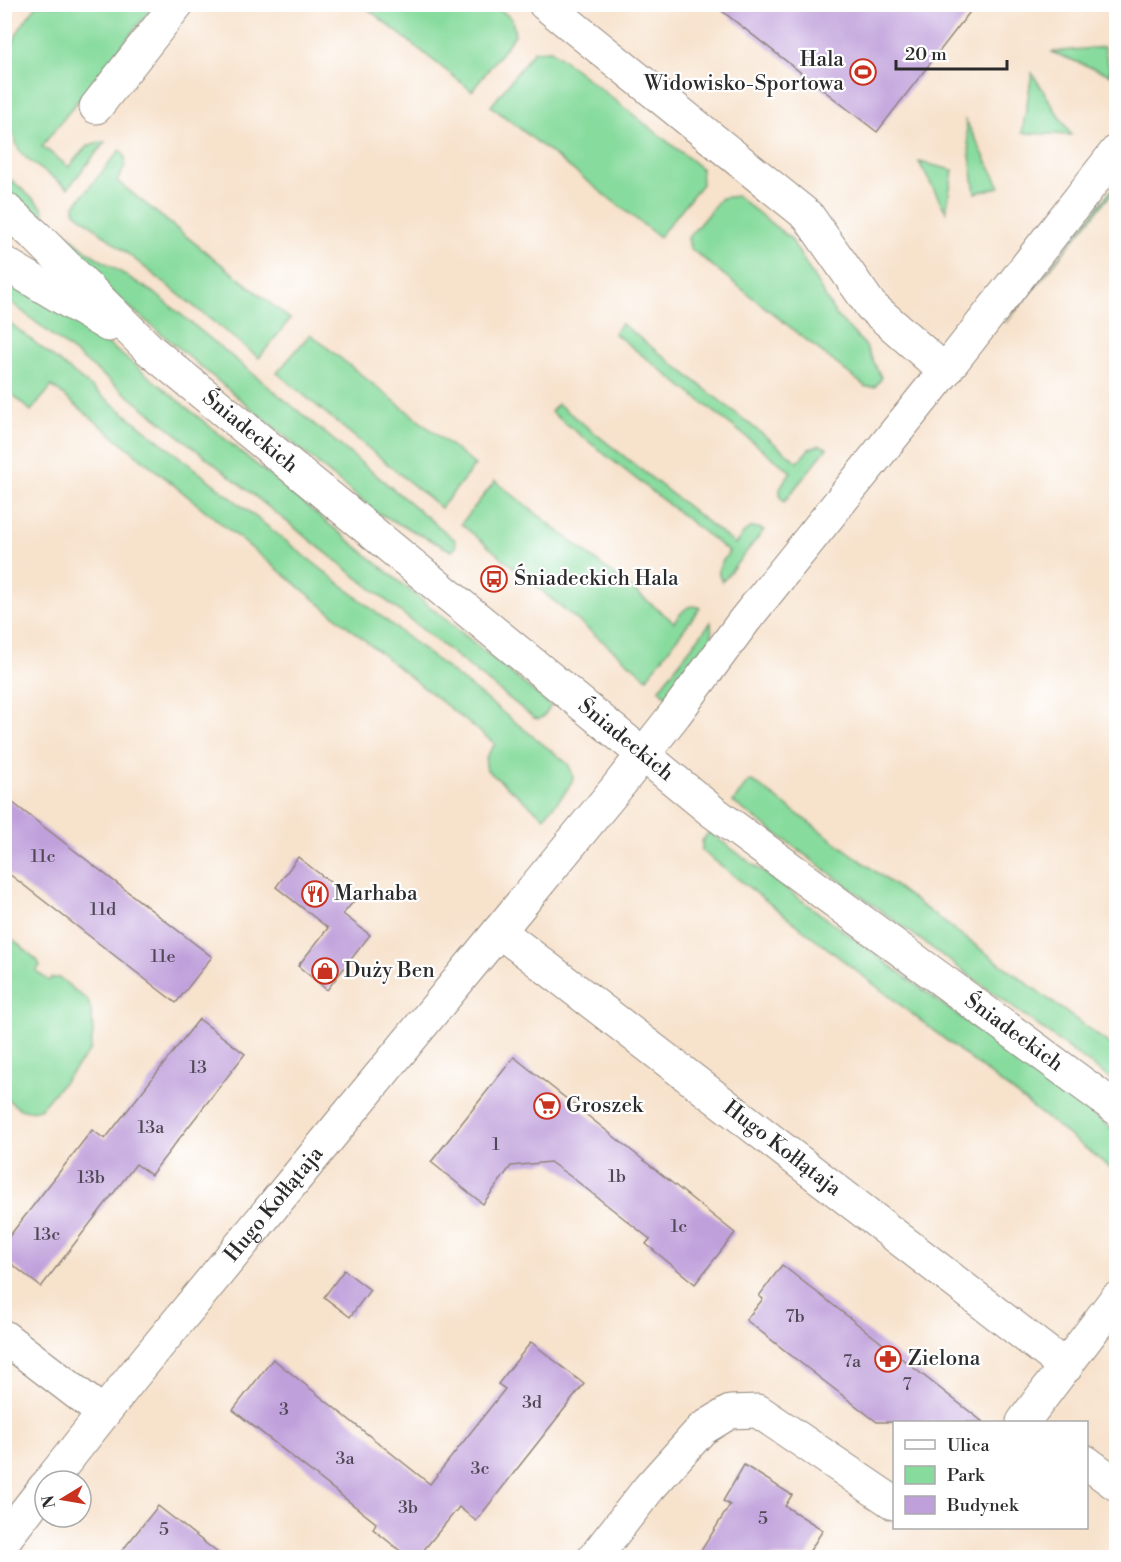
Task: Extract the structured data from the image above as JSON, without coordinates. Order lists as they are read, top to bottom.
{
  "streets": {
    "street": ["Śniadeckich", "Hugo Kołłątaja"]
  },
  "crossings": [
    ["Śniadeckich", "Hugo Kołłątaja"]
  ],
  "places": {
    "sports": ["Hala Widowisko-Sportowa"],
    "bus stop": ["Śniadeckich Hala"],
    "restaurant": ["Marhaba"],
    "shop": ["Duży Ben"],
    "supermarket": ["Groszek"],
    "pharmacy": ["Zielona"]
  },
  "house_numbers": [
    "11c",
    "11d",
    "11e",
    "13",
    "13a",
    "1",
    "1b",
    "13b",
    "1c",
    "13c",
    "7b",
    "7a",
    "7",
    "3d",
    "3",
    "3a",
    "3c",
    "3b",
    "5",
    "5"
  ],
  "legend": ["Ulica", "Park", "Budynek"],
  "scale_bar": "20 m",
  "north": "left"
}
